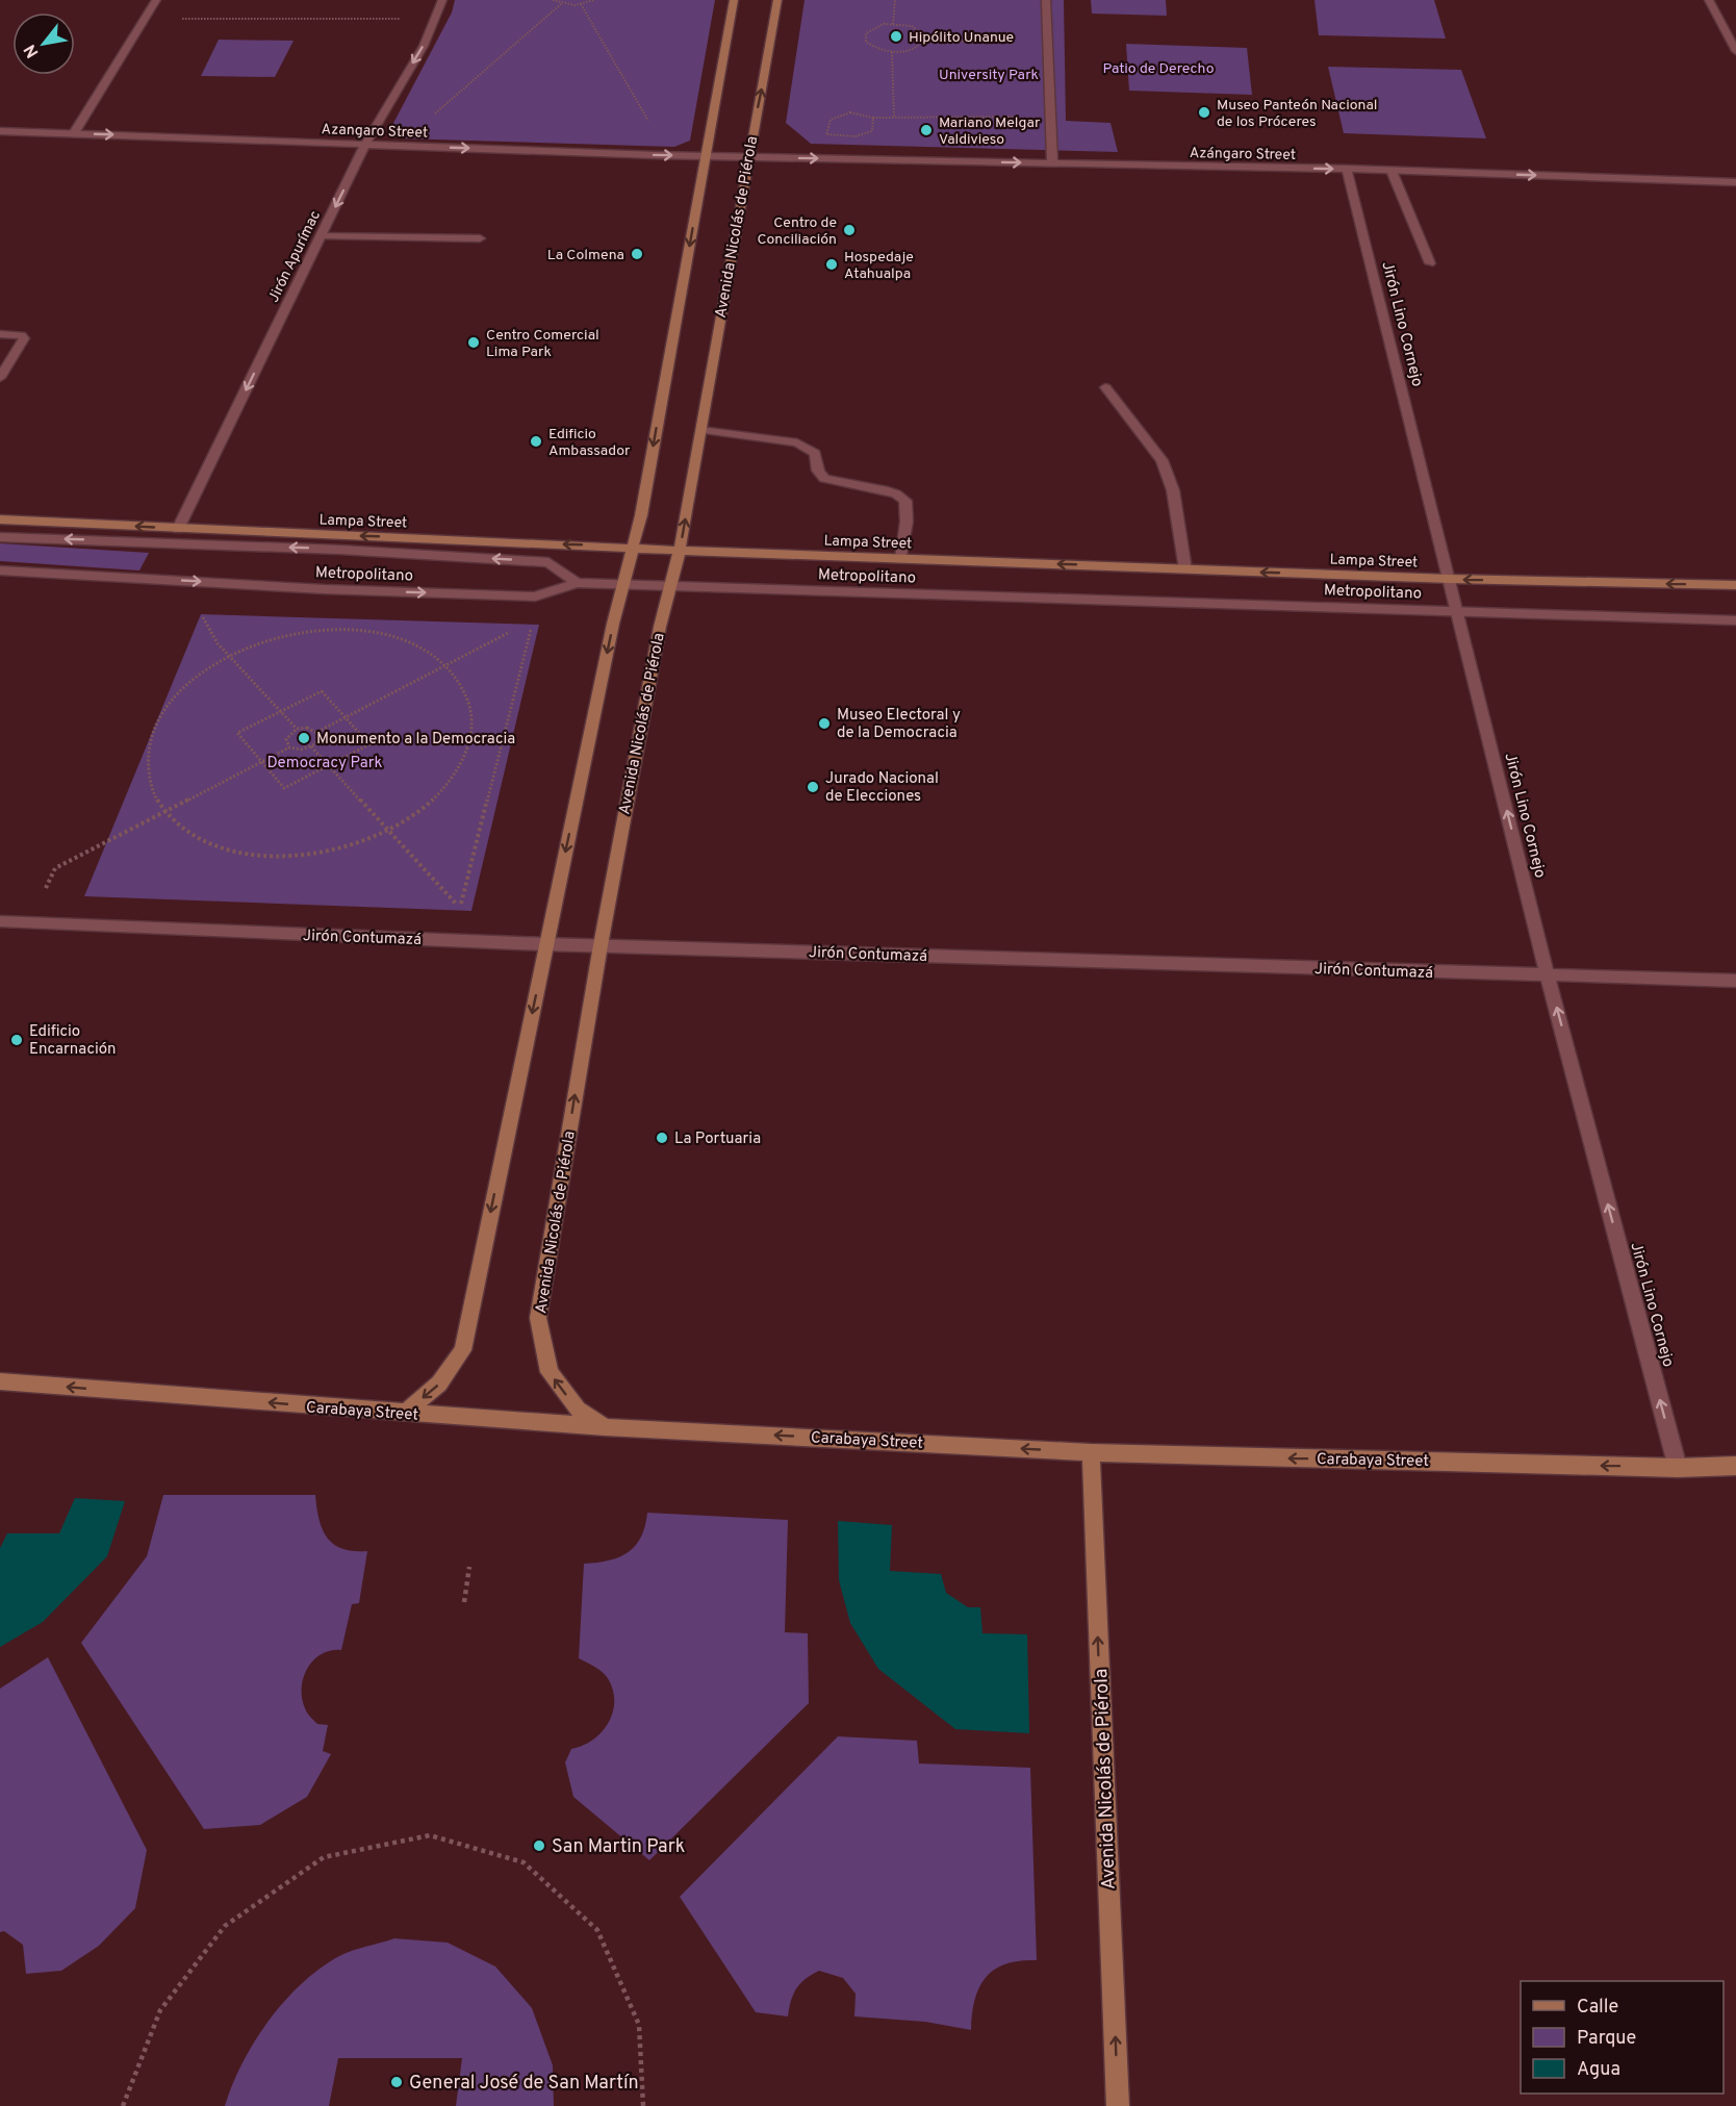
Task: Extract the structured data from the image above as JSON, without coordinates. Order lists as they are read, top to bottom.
{
  "streets": {
    "main road": ["Avenida Nicolás de Piérola", "Lampa Street", "Carabaya Street"],
    "street": [
      "Azangaro Street",
      "Azángaro Street",
      "Jirón Apurímac",
      "Jirón Lino Cornejo",
      "Metropolitano",
      "Jirón Contumazá"
    ]
  },
  "crossings": [
    ["Azangaro Street", "Azángaro Street"],
    ["Azangaro Street", "Avenida Nicolás de Piérola"],
    ["Azangaro Street", "Jirón Apurímac"],
    ["Azángaro Street", "Avenida Nicolás de Piérola"],
    ["Azángaro Street", "Jirón Lino Cornejo"],
    ["Avenida Nicolás de Piérola", "Lampa Street"],
    ["Avenida Nicolás de Piérola", "Metropolitano"],
    ["Avenida Nicolás de Piérola", "Jirón Contumazá"],
    ["Avenida Nicolás de Piérola", "Carabaya Street"],
    ["Jirón Apurímac", "Lampa Street"],
    ["Jirón Lino Cornejo", "Lampa Street"],
    ["Jirón Lino Cornejo", "Metropolitano"],
    ["Jirón Lino Cornejo", "Jirón Contumazá"],
    ["Jirón Lino Cornejo", "Carabaya Street"]
  ],
  "one_way": [
    "Azangaro Street",
    "Azángaro Street",
    "Jirón Apurímac",
    "Jirón Lino Cornejo",
    "Lampa Street",
    "Carabaya Street"
  ],
  "parks": ["Patio de Derecho", "University Park", "Democracy Park"],
  "places": [
    "Hipólito Unanue",
    "Museo Panteón Nacional de los Próceres",
    "Mariano Melgar Valdivieso",
    "Centro de Conciliación",
    "La Colmena",
    "Hospedaje Atahualpa",
    "Centro Comercial Lima Park",
    "Edificio Ambassador",
    "Museo Electoral y de la Democracia",
    "Monumento a la Democracia",
    "Jurado Nacional de Elecciones",
    "Edificio Encarnación",
    "La Portuaria",
    "San Martin Park",
    "General José de San Martín"
  ],
  "legend": ["Calle", "Parque", "Agua"],
  "north": "bottom left"
}
